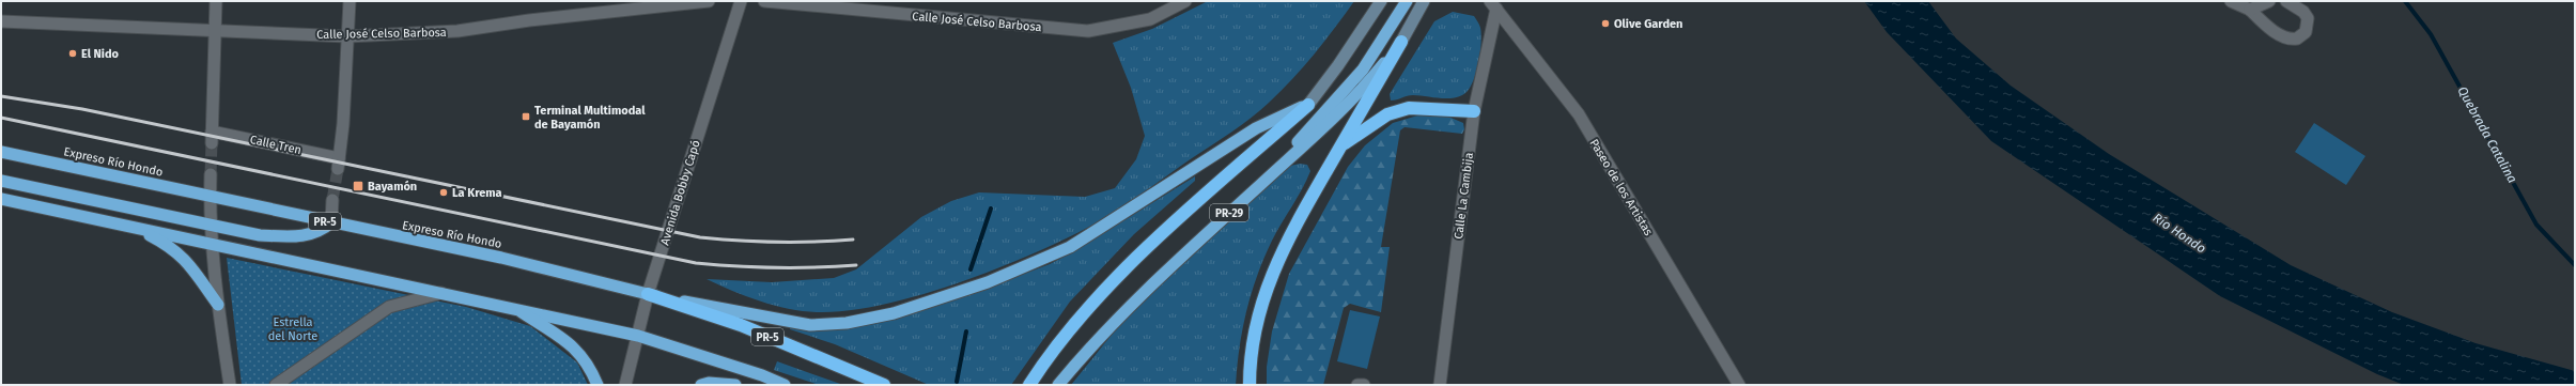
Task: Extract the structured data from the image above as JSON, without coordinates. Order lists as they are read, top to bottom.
{
  "streets": {
    "highway": ["Expreso Río Hondo", "PR-29", "PR-5"],
    "street": [
      "Calle José Celso Barbosa",
      "Calle Tren",
      "Paseo de los Artistas",
      "Avenida Bobby Capó",
      "Calle La Cambija"
    ]
  },
  "crossings": [
    ["Calle José Celso Barbosa", "Calle Tren"],
    ["Expreso Río Hondo", "Avenida Bobby Capó"],
    ["Paseo de los Artistas", "Calle La Cambija"]
  ],
  "water": ["Quebrada Catalina", "Río Hondo"],
  "parks": ["Estrella del Norte"],
  "places": {
    "other": ["Olive Garden", "El Nido", "La Krema"],
    "transit": ["Terminal Multimodal de Bayamón", "Bayamón"]
  }
}
